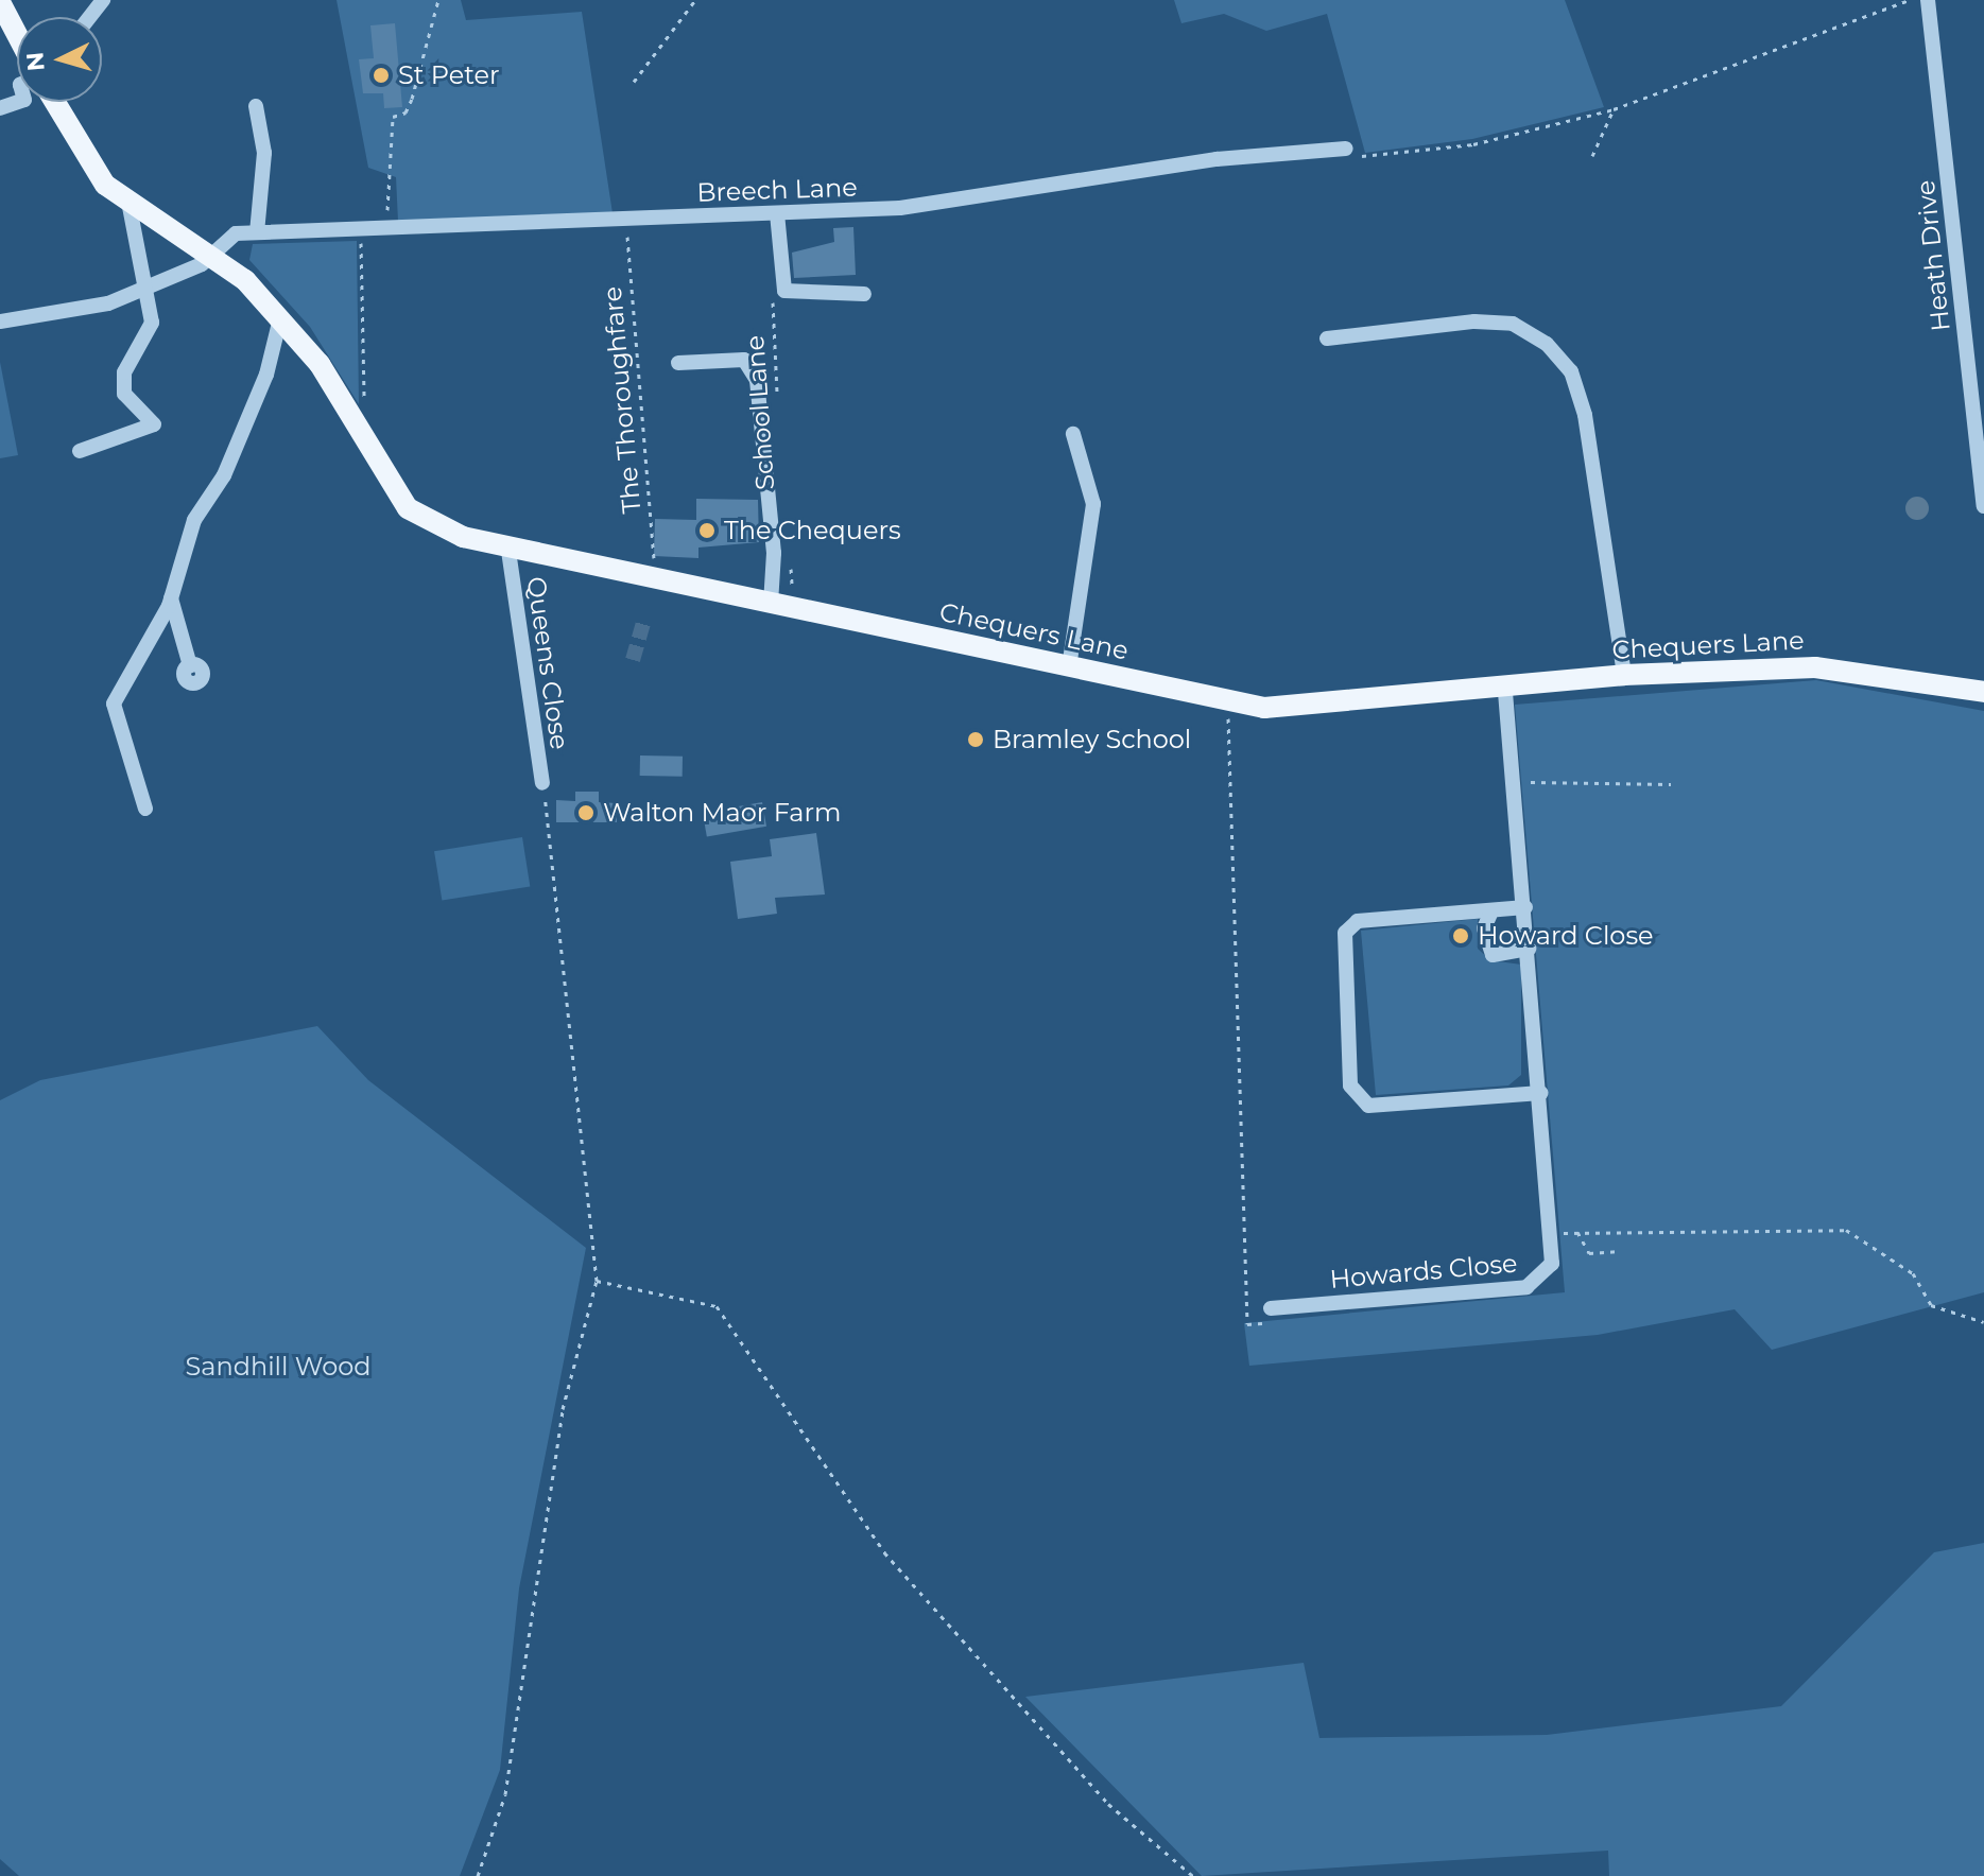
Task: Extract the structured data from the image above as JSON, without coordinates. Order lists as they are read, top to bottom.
{
  "streets": {
    "main road": ["Chequers Lane"],
    "street": [
      "Breech Lane",
      "Heath Drive",
      "Queens Close",
      "Howards Close"
    ],
    "path": ["The Thoroughfare", "School Lane"]
  },
  "crossings": [
    ["Breech Lane", "The Thoroughfare"],
    ["Breech Lane", "Chequers Lane"],
    ["The Thoroughfare", "Chequers Lane"],
    ["Chequers Lane", "Queens Close"],
    ["Chequers Lane", "Howards Close"]
  ],
  "parks": ["Sandhill Wood"],
  "places": [
    "St Peter",
    "The Chequers",
    "Bramley School",
    "Walton Maor Farm",
    "Howard Close"
  ],
  "north": "left"
}
